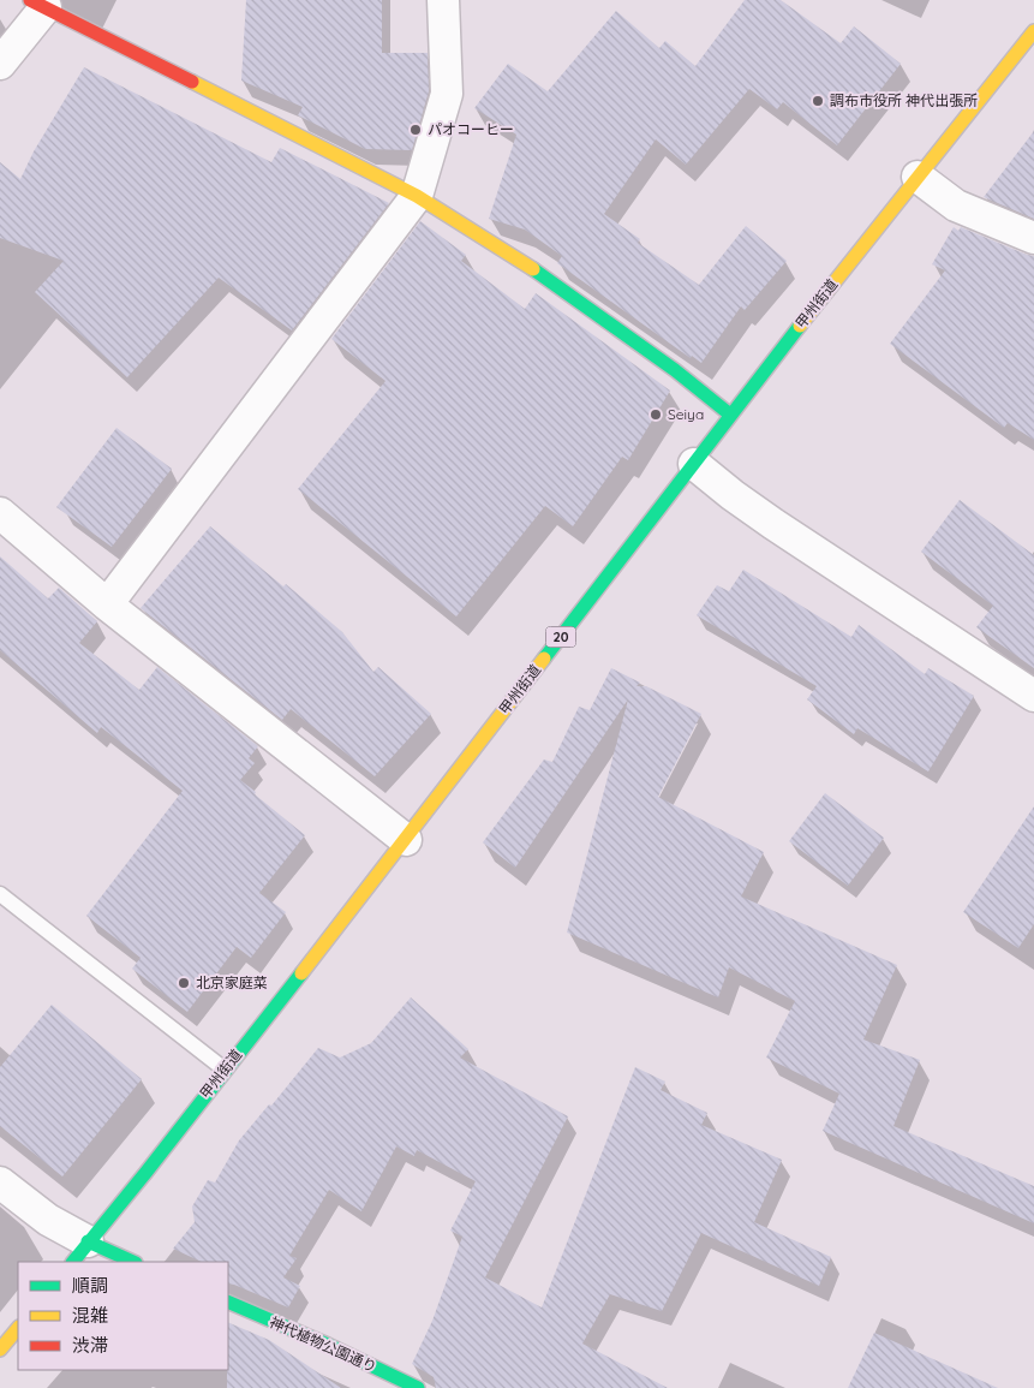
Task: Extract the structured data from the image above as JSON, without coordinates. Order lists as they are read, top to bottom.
{
  "streets": {
    "main road": ["甲州街道", "20", "神代植物公園通り"]
  },
  "places": [
    "調布市役所 神代出張所",
    "パオコーヒー",
    "Seiya",
    "北京家庭菜"
  ],
  "legend": ["順調", "混雑", "渋滞"]
}
